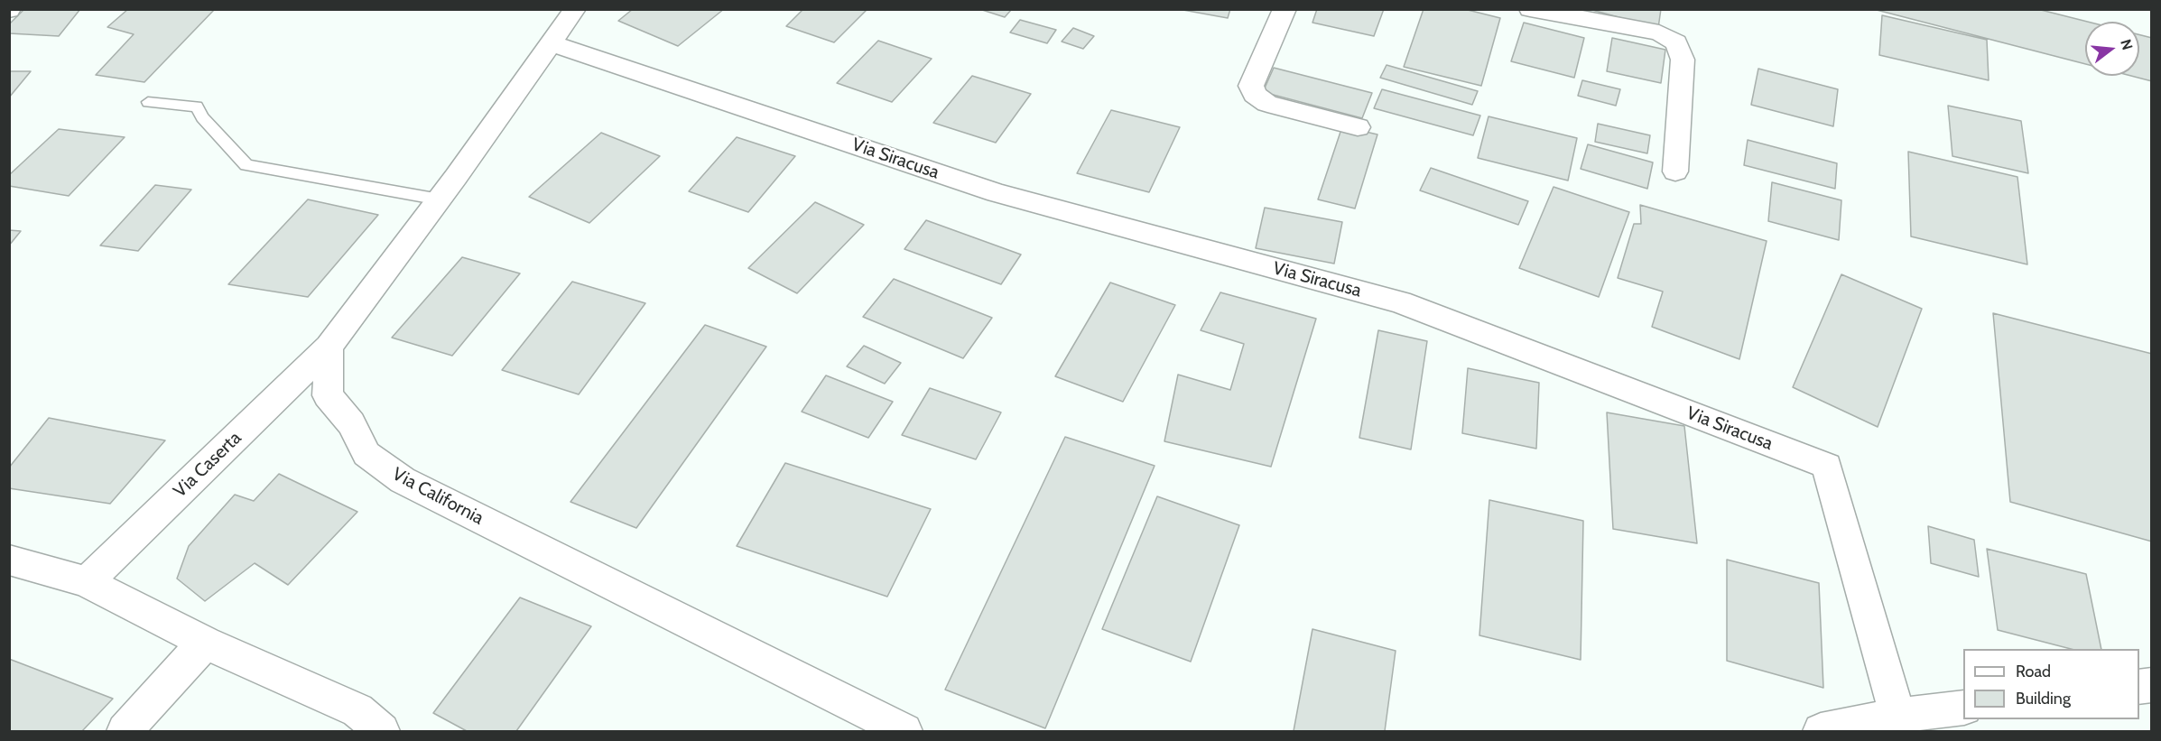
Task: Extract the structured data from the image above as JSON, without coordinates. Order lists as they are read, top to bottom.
{
  "streets": {
    "street": ["Via Siracusa", "Via Caserta", "Via California"]
  },
  "crossings": [
    ["Via Caserta", "Via California"]
  ],
  "legend": ["Road", "Building"],
  "north": "right"
}
